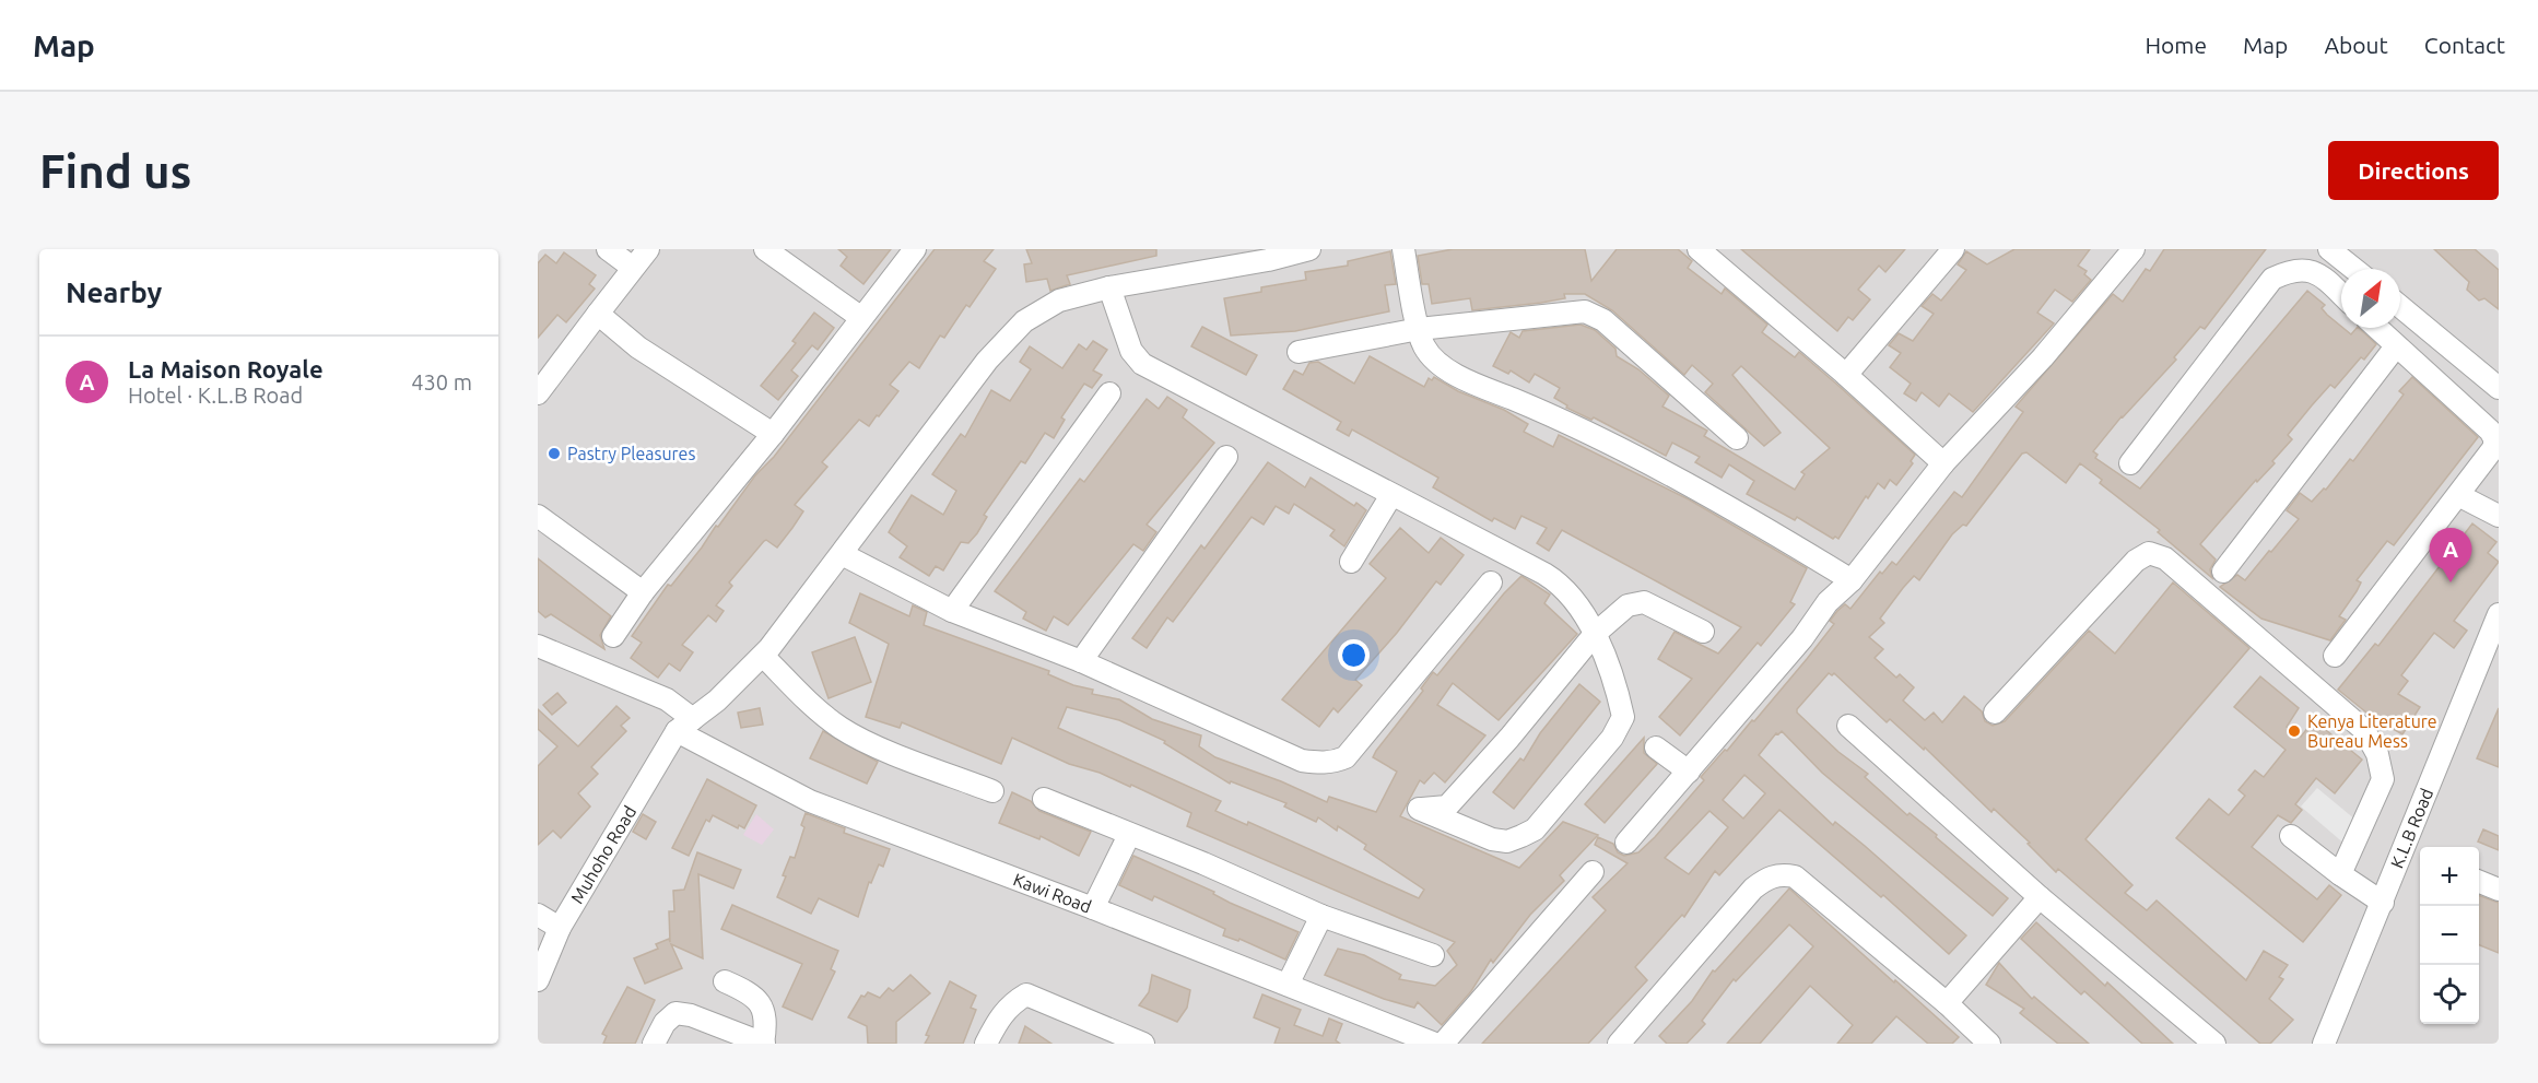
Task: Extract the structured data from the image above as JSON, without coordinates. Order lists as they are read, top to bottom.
{
  "streets": {
    "street": ["K.L.B Road", "Muhoho Road", "Kawi Road"]
  },
  "crossings": [
    ["Muhoho Road", "Kawi Road"]
  ],
  "places": ["Pastry Pleasures", "Kenya Literature Bureau Mess"],
  "north": "top right",
  "page": {
    "header": "Map",
    "nav": [
      "Home",
      "Map",
      "About",
      "Contact"
    ],
    "buttons": "Directions",
    "title": "Find us",
    "heading": "Nearby",
    "list": [
      {
        "mark": "A",
        "name": "La Maison Royale",
        "note": "Hotel · K.L.B Road",
        "value": "430 m"
      }
    ],
    "pins": "A",
    "map_buttons": ["+", "−"]
  }
}
